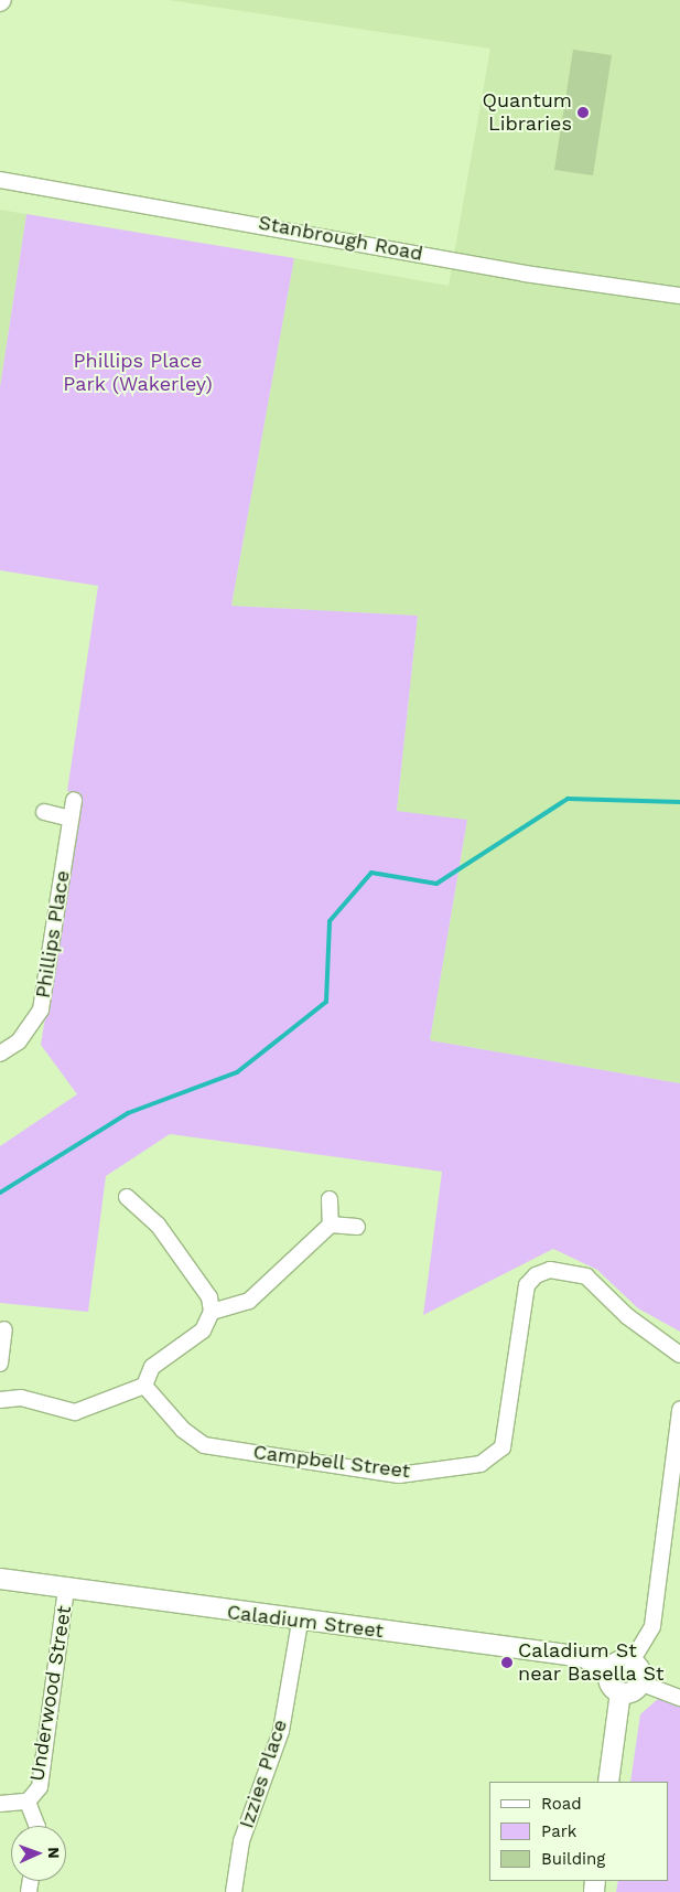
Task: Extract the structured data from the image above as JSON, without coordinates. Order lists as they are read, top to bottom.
{
  "streets": {
    "street": [
      "Stanbrough Road",
      "Phillips Place",
      "Campbell Street",
      "Caladium Street",
      "Underwood Street",
      "Izzies Place"
    ]
  },
  "crossings": [
    ["Caladium Street", "Underwood Street"],
    ["Caladium Street", "Izzies Place"]
  ],
  "parks": ["Phillips Place Park (Wakerley)"],
  "places": ["Quantum Libraries", "Caladium St near Basella St"],
  "legend": ["Road", "Park", "Building"],
  "north": "right"
}
